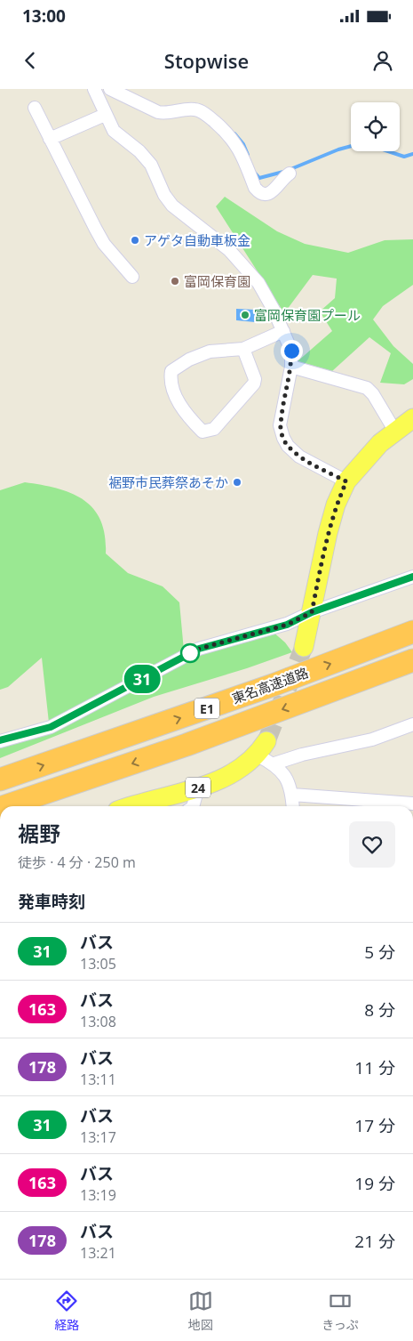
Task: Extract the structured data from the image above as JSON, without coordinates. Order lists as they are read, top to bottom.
{
  "streets": {
    "highway": ["東名高速道路", "E1"],
    "main road": ["24"]
  },
  "places": [
    "アゲタ自動車板金",
    "富岡保育園",
    "富岡保育園プール",
    "裾野市民葬祭あそか"
  ],
  "lines": ["bus line 31"],
  "page": {
    "status": "13:00",
    "header": "Stopwise",
    "on_map": "31",
    "heading": [
      ["裾野", "徒歩 · 4 分 · 250 m"],
      "発車時刻"
    ],
    "list": [
      {
        "mark": "31",
        "name": "バス",
        "note": "13:05",
        "value": "5 分"
      },
      {
        "mark": "163",
        "name": "バス",
        "note": "13:08",
        "value": "8 分"
      },
      {
        "mark": "178",
        "name": "バス",
        "note": "13:11",
        "value": "11 分"
      },
      {
        "mark": "31",
        "name": "バス",
        "note": "13:17",
        "value": "17 分"
      },
      {
        "mark": "163",
        "name": "バス",
        "note": "13:19",
        "value": "19 分"
      },
      {
        "mark": "178",
        "name": "バス",
        "note": "13:21",
        "value": "21 分"
      }
    ],
    "tabs": ["経路", "地図", "きっぷ"]
  }
}
